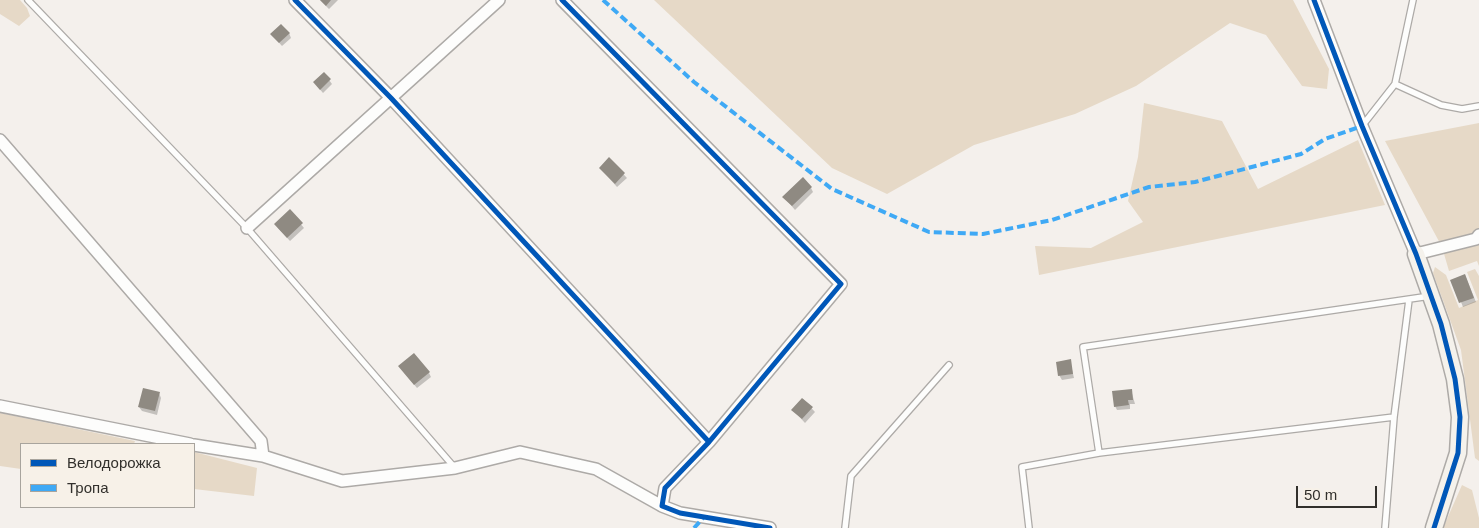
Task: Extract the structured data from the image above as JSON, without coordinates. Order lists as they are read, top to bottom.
{
  "legend": ["Велодорожка", "Тропа"],
  "scale_bar": "50 m"
}
